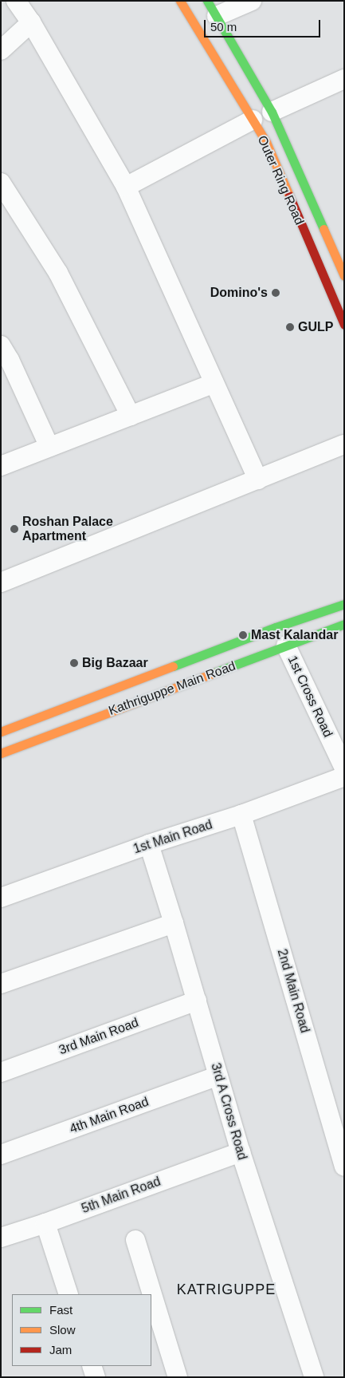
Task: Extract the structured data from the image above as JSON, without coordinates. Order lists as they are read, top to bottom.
{
  "streets": {
    "main road": ["Outer Ring Road", "Kathriguppe Main Road"],
    "street": [
      "1st Cross Road",
      "1st Main Road",
      "2nd Main Road",
      "3rd Main Road",
      "3rd A Cross Road",
      "4th Main Road",
      "5th Main Road"
    ]
  },
  "crossings": [
    ["Kathriguppe Main Road", "1st Cross Road"],
    ["1st Main Road", "2nd Main Road"],
    ["1st Main Road", "3rd A Cross Road"],
    ["3rd Main Road", "3rd A Cross Road"],
    ["3rd A Cross Road", "4th Main Road"],
    ["3rd A Cross Road", "5th Main Road"]
  ],
  "districts": ["KATRIGUPPE"],
  "places": [
    "Domino's",
    "GULP",
    "Roshan Palace Apartment",
    "Mast Kalandar",
    "Big Bazaar"
  ],
  "legend": ["Fast", "Slow", "Jam"],
  "scale_bar": "50 m"
}
